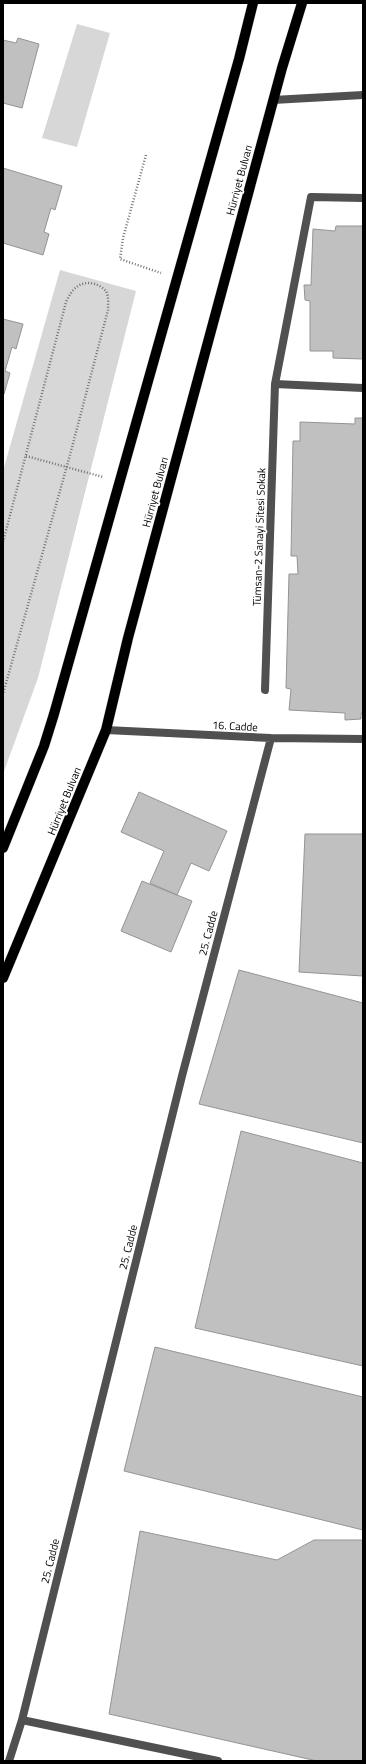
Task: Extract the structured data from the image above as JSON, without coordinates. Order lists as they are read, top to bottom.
{
  "streets": {
    "main road": ["Hürriyet Bulvarı"],
    "lane": ["Tümsan-2 Sanayi Sitesi Sokak", "16. Cadde", "25. Cadde"]
  },
  "crossings": [
    ["Hürriyet Bulvarı", "16. Cadde"],
    ["16. Cadde", "25. Cadde"]
  ]
}
